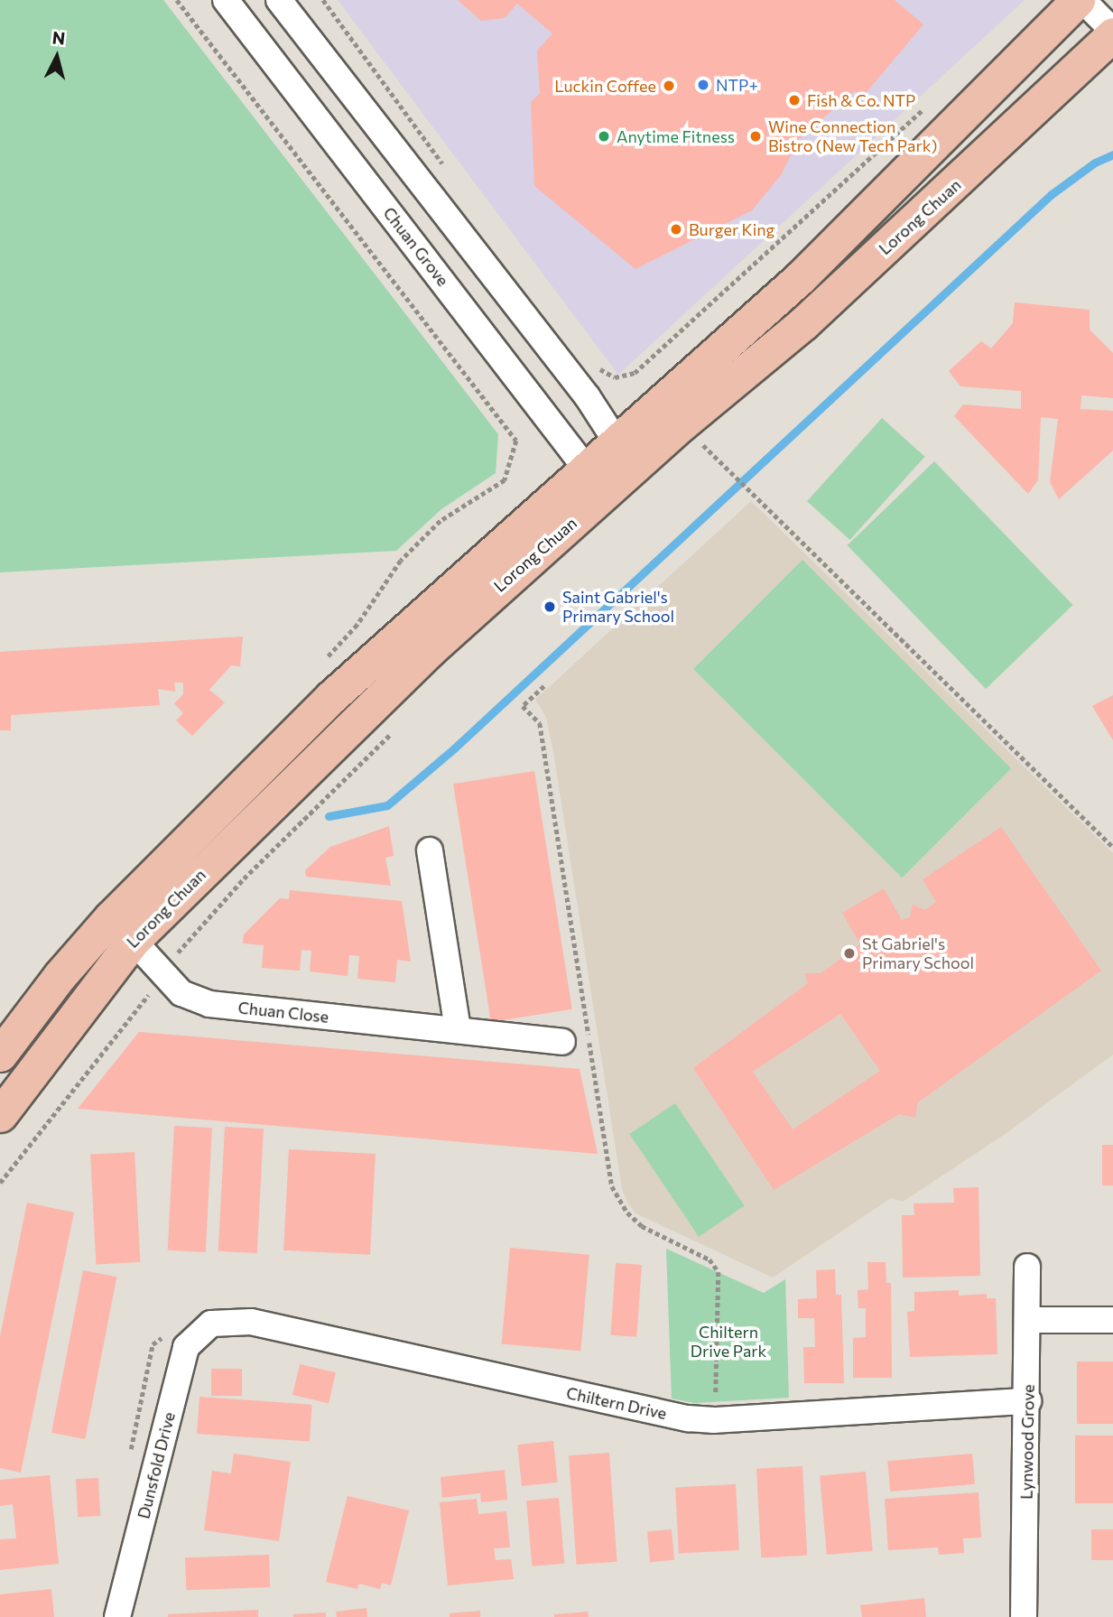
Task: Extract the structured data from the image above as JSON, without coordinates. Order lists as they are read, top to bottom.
{
  "streets": {
    "main road": ["Lorong Chuan"],
    "street": [
      "Chuan Grove",
      "Chuan Close",
      "Chiltern Drive",
      "Lynwood Grove",
      "Dunsfold Drive"
    ]
  },
  "crossings": [
    ["Lorong Chuan", "Chuan Grove"],
    ["Lorong Chuan", "Chuan Close"],
    ["Chiltern Drive", "Lynwood Grove"],
    ["Chiltern Drive", "Dunsfold Drive"]
  ],
  "parks": ["Chiltern Drive Park"],
  "places": [
    "NTP+",
    "Luckin Coffee",
    "Fish & Co. NTP",
    "Anytime Fitness",
    "Wine Connection Bistro (New Tech Park)",
    "Burger King",
    "Saint Gabriel's Primary School",
    "St Gabriel's Primary School"
  ],
  "north": "top"
}
